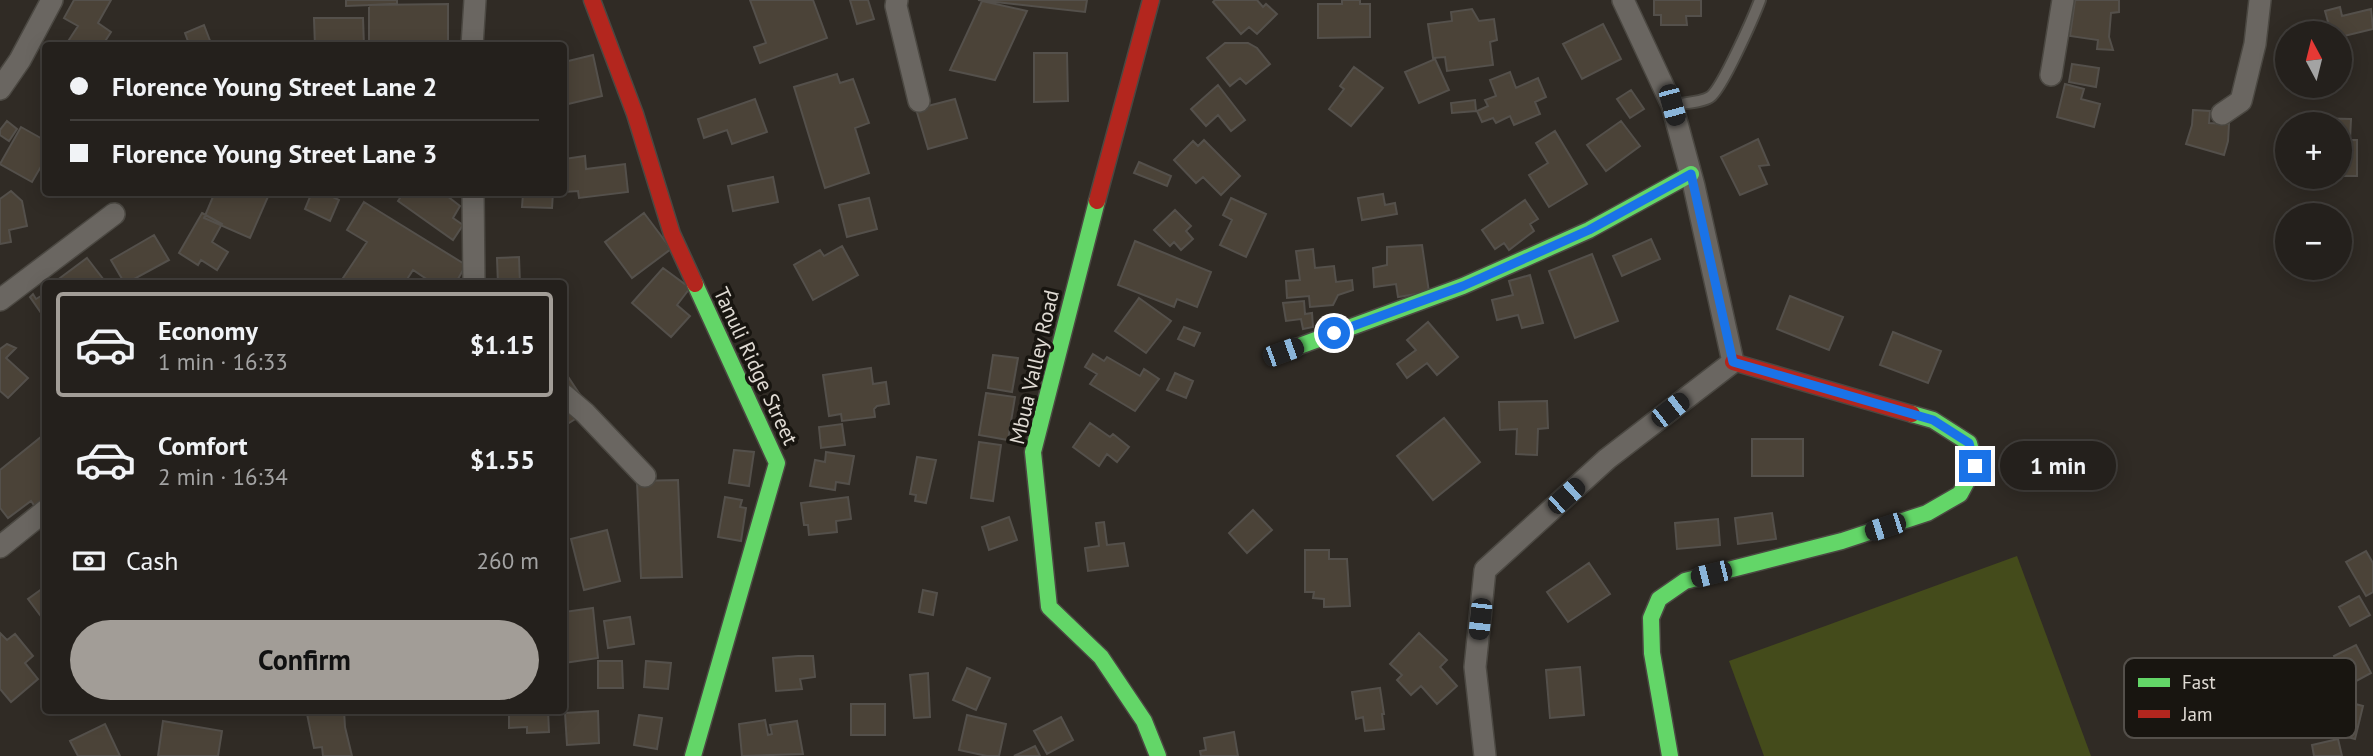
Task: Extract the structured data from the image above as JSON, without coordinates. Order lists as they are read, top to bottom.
{
  "streets": {
    "street": ["Tanuli Ridge Street", "Mbua Valley Road"]
  },
  "legend": ["Fast", "Jam"],
  "north": "top",
  "page": {
    "map_buttons": ["+", "−"],
    "banner": ["Florence Young Street Lane 2", "Florence Young Street Lane 3"],
    "list": [
      {
        "name": "Economy",
        "note": "1 min · 16:33",
        "value": "$1.15"
      },
      {
        "name": "Comfort",
        "note": "2 min · 16:34",
        "value": "$1.55"
      }
    ],
    "bubble": "1 min",
    "pay": ["Cash", "260 m"],
    "buttons": "Confirm"
  }
}
